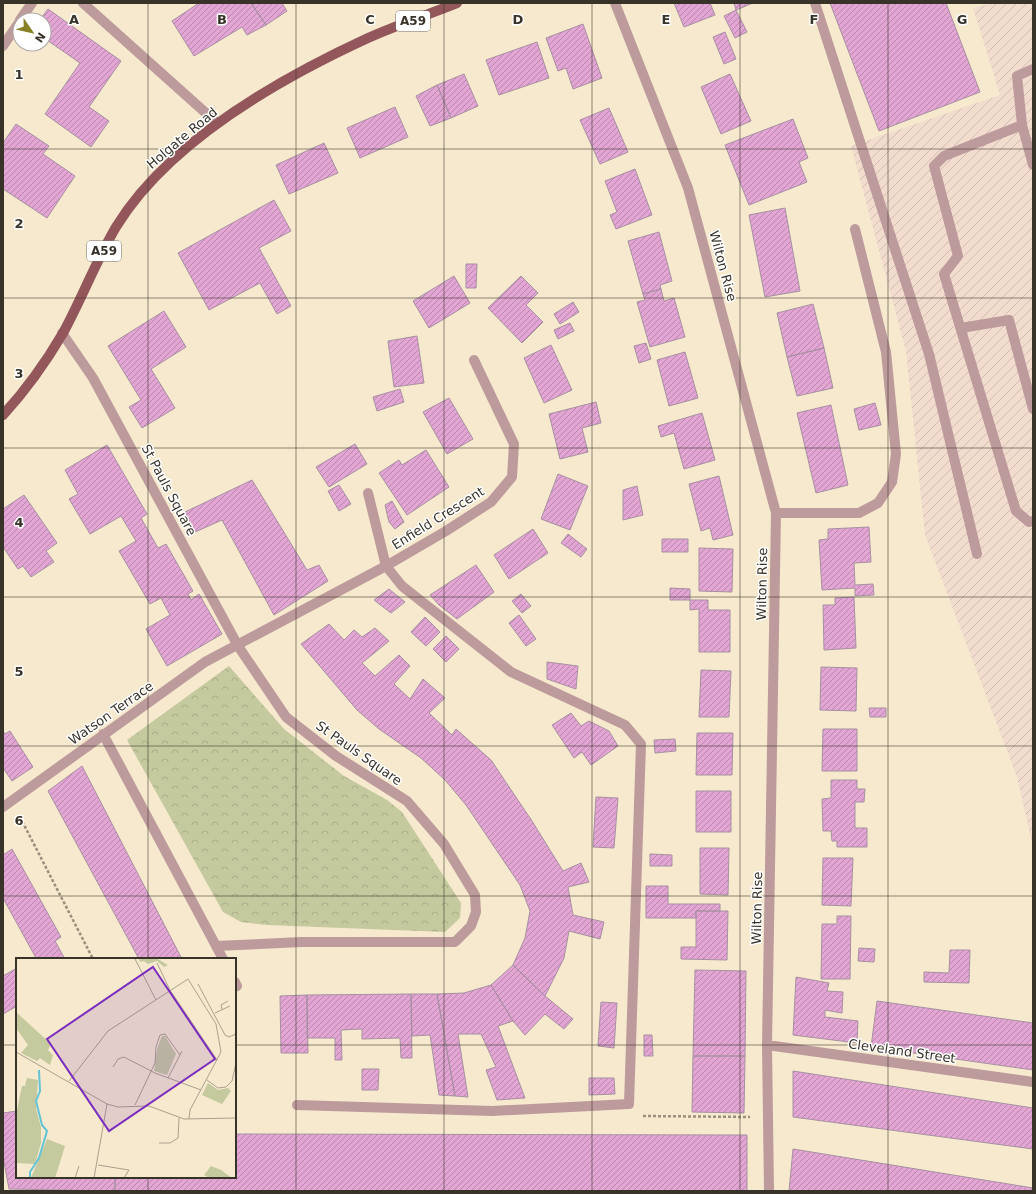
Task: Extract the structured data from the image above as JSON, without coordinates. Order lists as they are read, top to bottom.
{
  "streets": {
    "main road": ["A59", "Holgate Road"],
    "street": [
      "Wilton Rise",
      "St Pauls Square",
      "Enfield Crescent",
      "Watson Terrace",
      "Cleveland Street"
    ]
  },
  "crossings": [
    ["Holgate Road", "St Pauls Square"],
    ["Wilton Rise", "Cleveland Street"],
    ["St Pauls Square", "Enfield Crescent"],
    ["St Pauls Square", "Watson Terrace"],
    ["Enfield Crescent", "Watson Terrace"]
  ],
  "north": "bottom right",
  "grid": {
    "columns": [
      "A",
      "B",
      "C",
      "D",
      "E",
      "F",
      "G"
    ],
    "rows": [
      "1",
      "2",
      "3",
      "4",
      "5",
      "6"
    ]
  }
}
